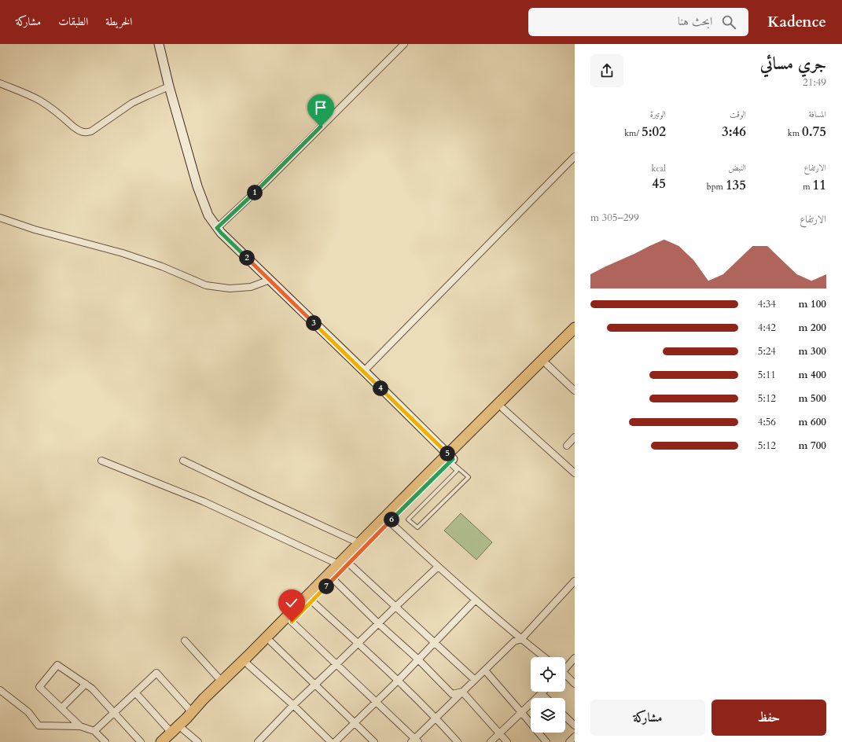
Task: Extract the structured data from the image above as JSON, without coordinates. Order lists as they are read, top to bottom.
{
  "page": {
    "header": "Kadence",
    "search": "ابحث هنا",
    "nav": ["الخريطة", "الطبقات", "مشاركة"],
    "heading": ["جري مسائي", "21:49"],
    "stats": [
      ["المسافة", "0.75 km"],
      ["الوقت", "3:46"],
      ["الوتيرة", "5:02 /km"],
      ["الارتفاع", "11 m"],
      ["النبض", "135 bpm"],
      ["kcal", "45"]
    ],
    "pins": [
      "1",
      "2",
      "3",
      "4",
      "5",
      "6",
      "7"
    ],
    "chart": ["الارتفاع", "299–305 m"],
    "list": [
      {
        "name": "100 m",
        "note": "4:34"
      },
      {
        "name": "200 m",
        "note": "4:42"
      },
      {
        "name": "300 m",
        "note": "5:24"
      },
      {
        "name": "400 m",
        "note": "5:11"
      },
      {
        "name": "500 m",
        "note": "5:12"
      },
      {
        "name": "600 m",
        "note": "4:56"
      },
      {
        "name": "700 m",
        "note": "5:12"
      }
    ],
    "buttons": ["حفظ", "مشاركة"]
  }
}
